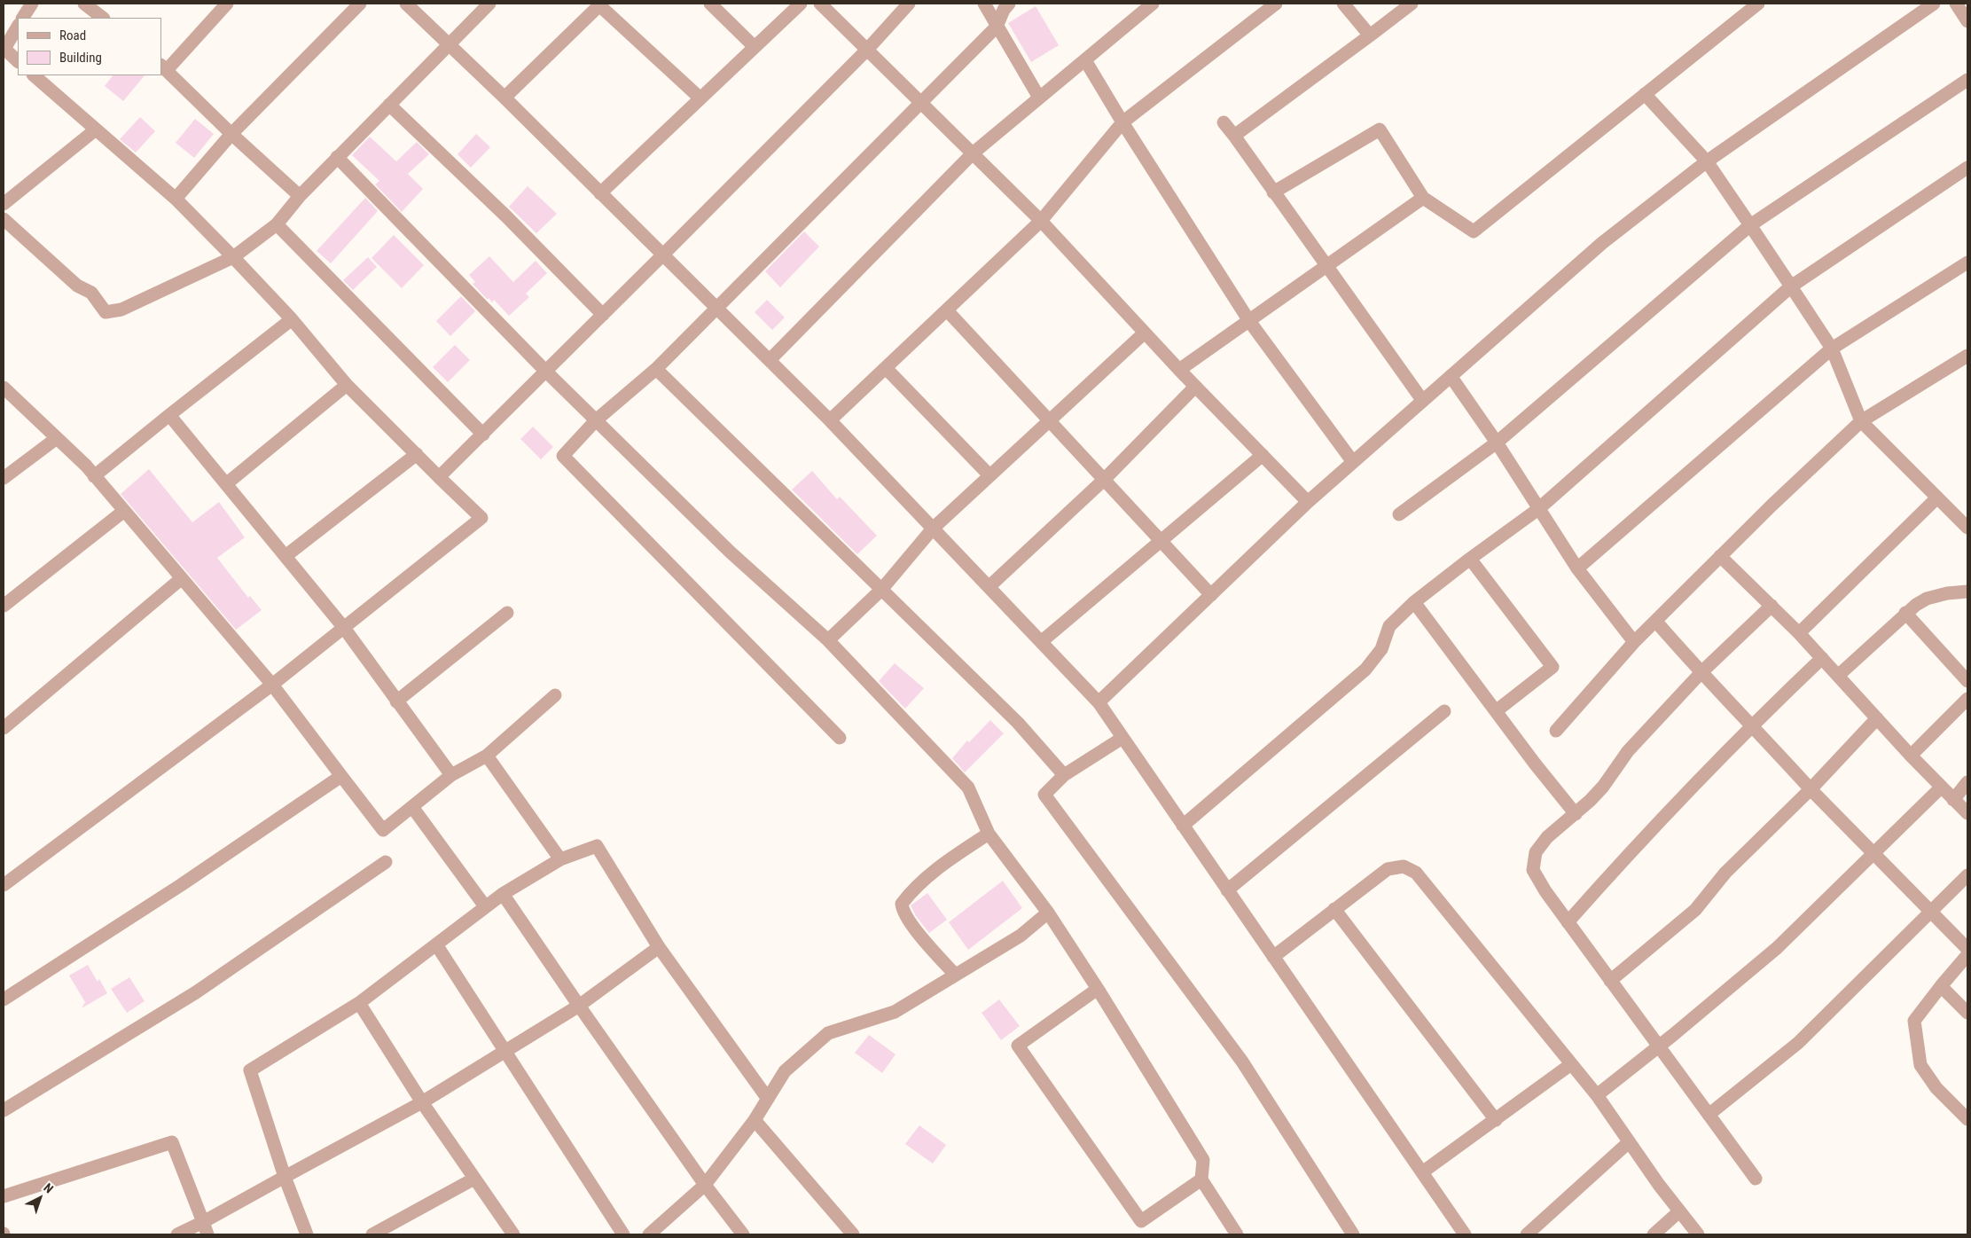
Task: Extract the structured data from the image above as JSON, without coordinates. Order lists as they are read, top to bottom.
{
  "legend": ["Road", "Building"],
  "north": "top right"
}
